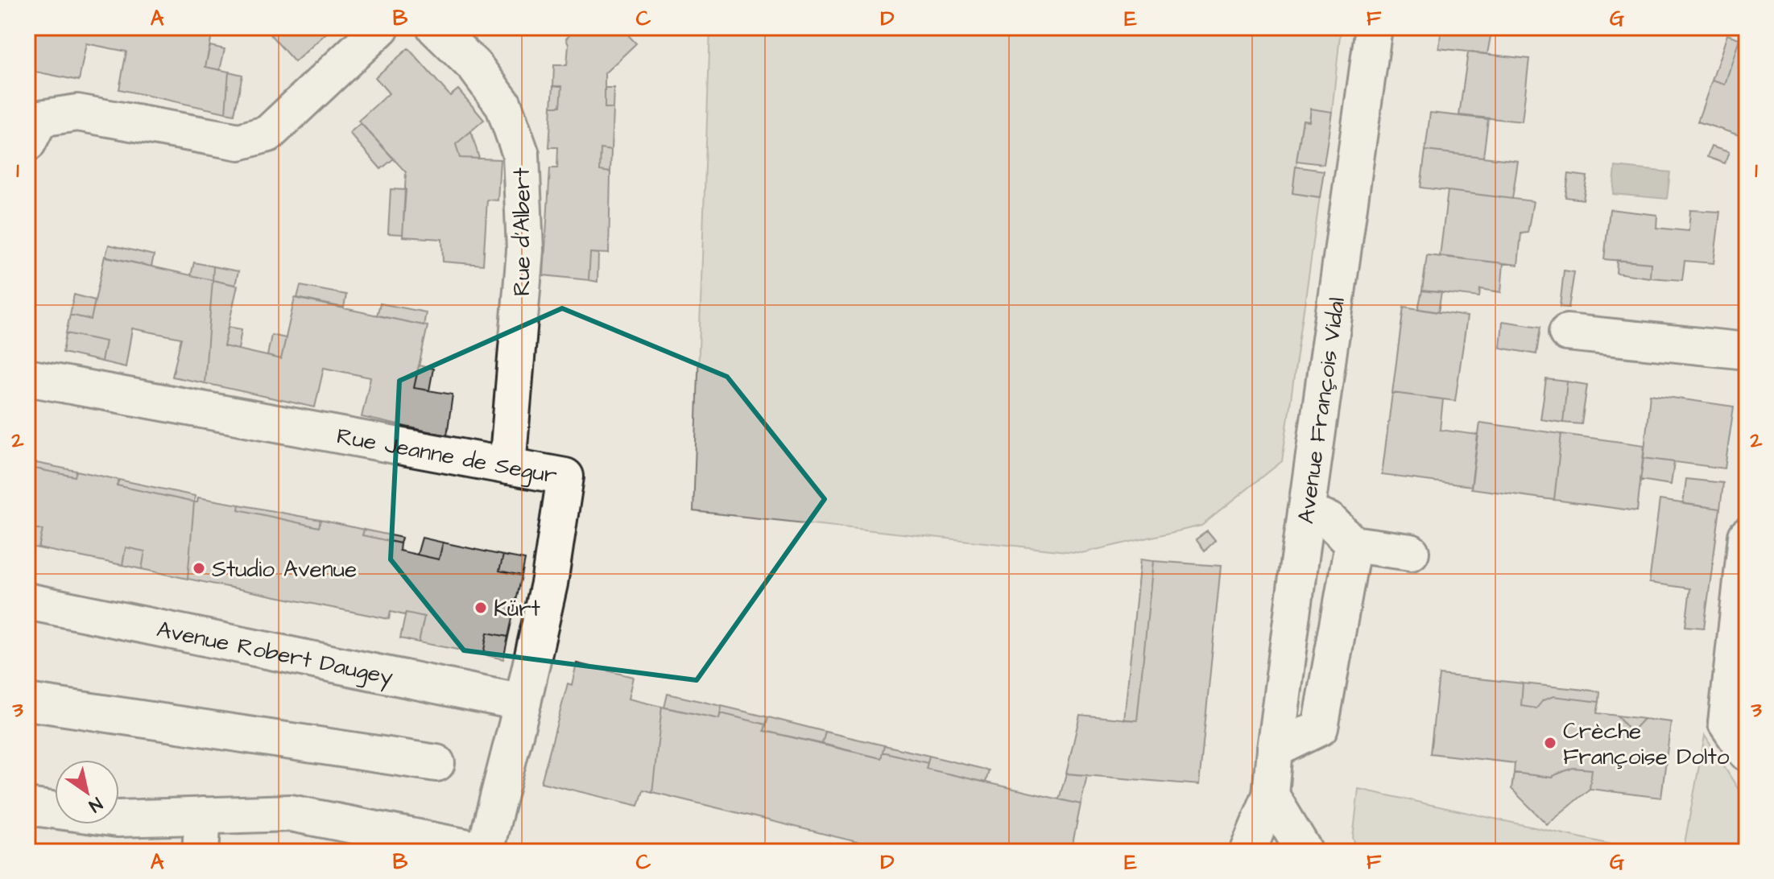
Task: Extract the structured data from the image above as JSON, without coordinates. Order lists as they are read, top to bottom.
{
  "streets": {
    "street": [
      "Rue d’Albert",
      "Avenue François Vidal",
      "Rue Jeanne de Segur",
      "Avenue Robert Daugey"
    ]
  },
  "crossings": [
    ["Rue d’Albert", "Rue Jeanne de Segur"],
    ["Rue Jeanne de Segur", "Avenue Robert Daugey"]
  ],
  "places": ["Studio Avenue", "Kürt", "Crèche Françoise Dolto"],
  "north": "bottom right",
  "grid": {
    "columns": [
      "A",
      "B",
      "C",
      "D",
      "E",
      "F",
      "G"
    ],
    "rows": ["1", "2", "3"]
  }
}
